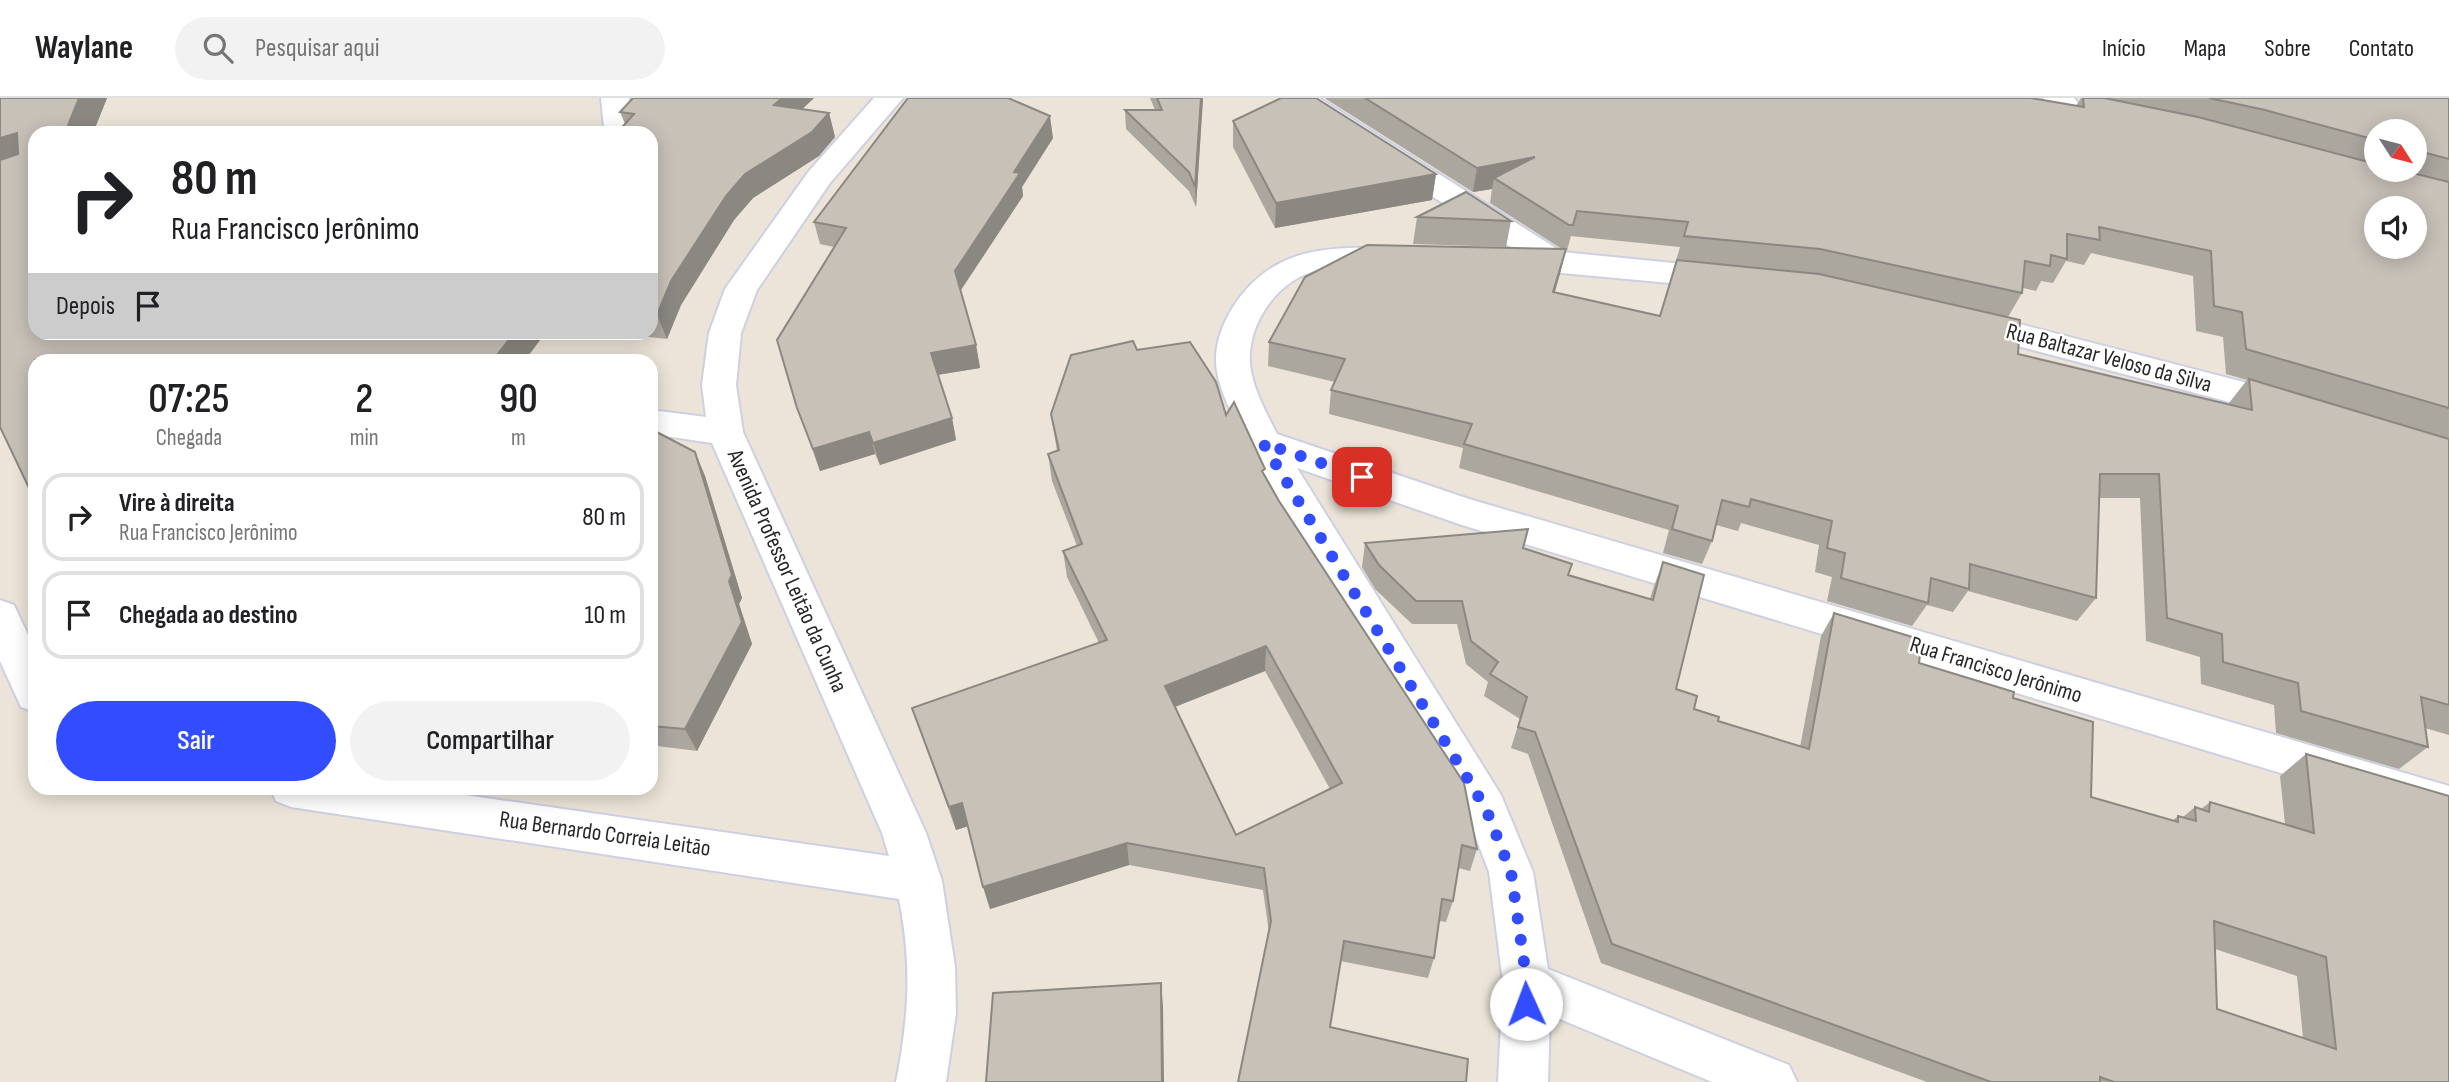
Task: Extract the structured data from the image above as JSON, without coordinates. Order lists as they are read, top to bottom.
{
  "streets": {
    "street": [
      "Rua Baltazar Veloso da Silva",
      "Avenida Professor Leitão da Cunha",
      "Rua Francisco Jerônimo",
      "Rua Bernardo Correia Leitão"
    ]
  },
  "crossings": [
    ["Avenida Professor Leitão da Cunha", "Rua Bernardo Correia Leitão"]
  ],
  "north": "bottom right",
  "page": {
    "header": "Waylane",
    "search": "Pesquisar aqui",
    "nav": [
      "Início",
      "Mapa",
      "Sobre",
      "Contato"
    ],
    "turn": ["80 m", "Rua Francisco Jerônimo"],
    "then": "Depois",
    "eta": [
      "07:25",
      "Chegada",
      "2",
      "min",
      "90",
      "m"
    ],
    "list": [
      {
        "name": "Vire à direita",
        "note": "Rua Francisco Jerônimo",
        "value": "80 m"
      },
      {
        "name": "Chegada ao destino",
        "value": "10 m"
      }
    ],
    "buttons": ["Sair", "Compartilhar"]
  }
}
